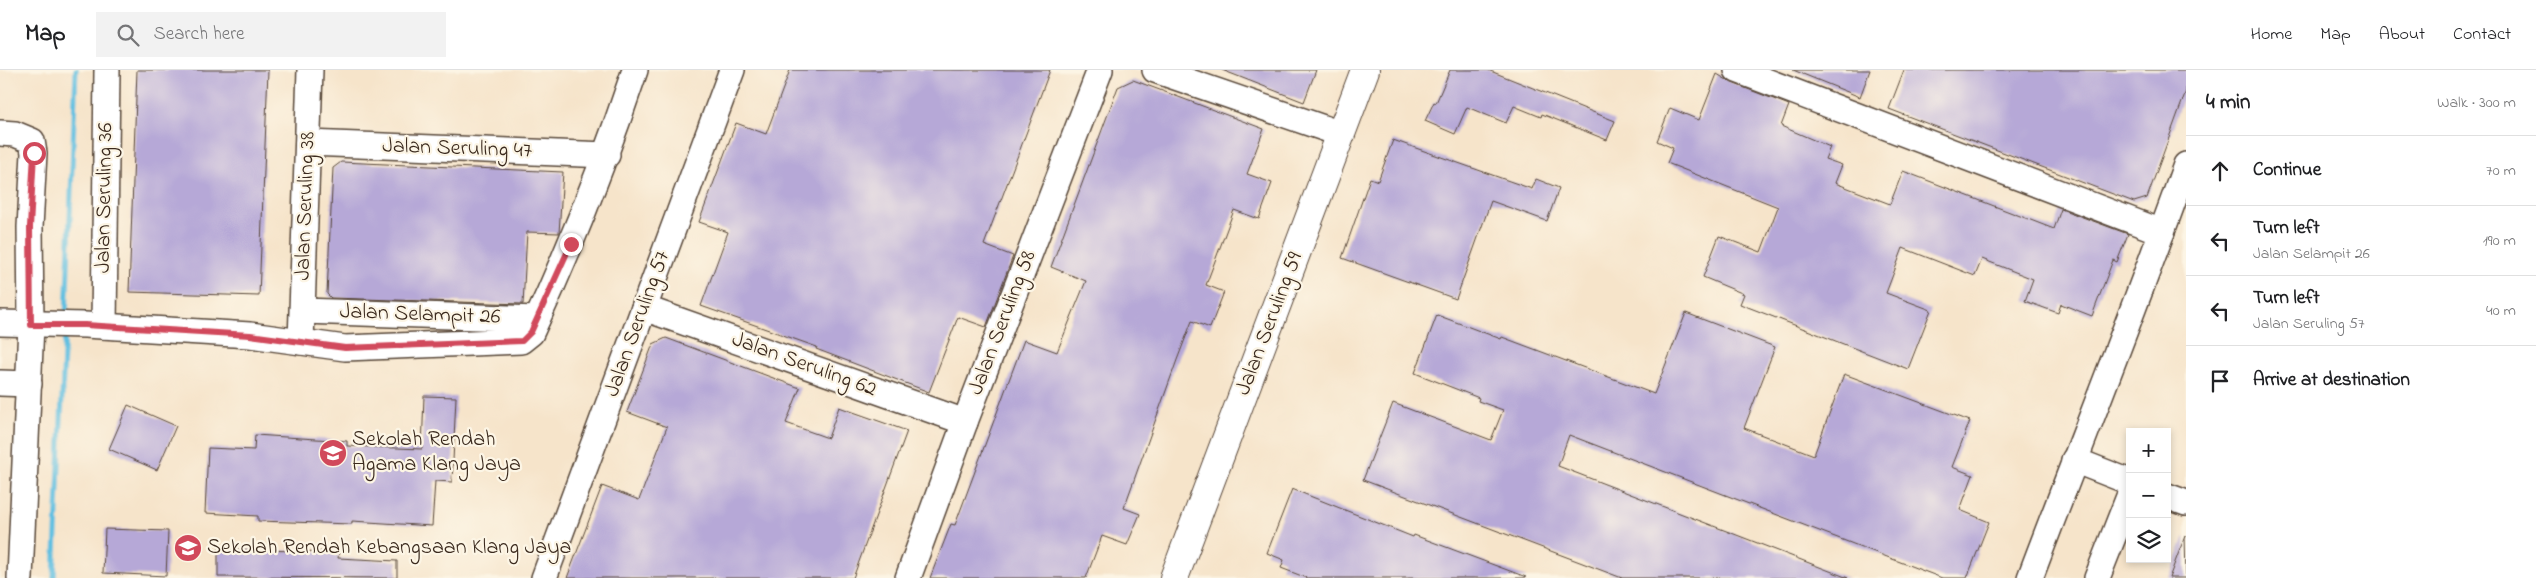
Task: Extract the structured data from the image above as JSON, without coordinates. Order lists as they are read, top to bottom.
{
  "streets": {
    "main road": ["Jalan Seruling 59"],
    "street": [
      "Jalan Seruling 47",
      "Jalan Seruling 36",
      "Jalan Seruling 38",
      "Jalan Selampit 26",
      "Jalan Seruling 58",
      "Jalan Seruling 57",
      "Jalan Seruling 62"
    ]
  },
  "crossings": [
    ["Jalan Seruling 47", "Jalan Seruling 38"],
    ["Jalan Seruling 36", "Jalan Selampit 26"],
    ["Jalan Seruling 38", "Jalan Selampit 26"],
    ["Jalan Seruling 58", "Jalan Seruling 62"],
    ["Jalan Seruling 57", "Jalan Seruling 62"]
  ],
  "places": {
    "school or university": ["Sekolah Rendah Agama Klang Jaya", "Sekolah Rendah Kebangsaan Klang Jaya"]
  },
  "page": {
    "header": "Map",
    "search": "Search here",
    "nav": [
      "Home",
      "Map",
      "About",
      "Contact"
    ],
    "heading": ["4 min", "Walk · 300 m"],
    "list": [
      ["Continue", "70 m"],
      ["Turn left", "Jalan Selampit 26", "190 m"],
      ["Turn left", "Jalan Seruling 57", "40 m"],
      "Arrive at destination"
    ],
    "map_buttons": ["+", "−"]
  }
}
